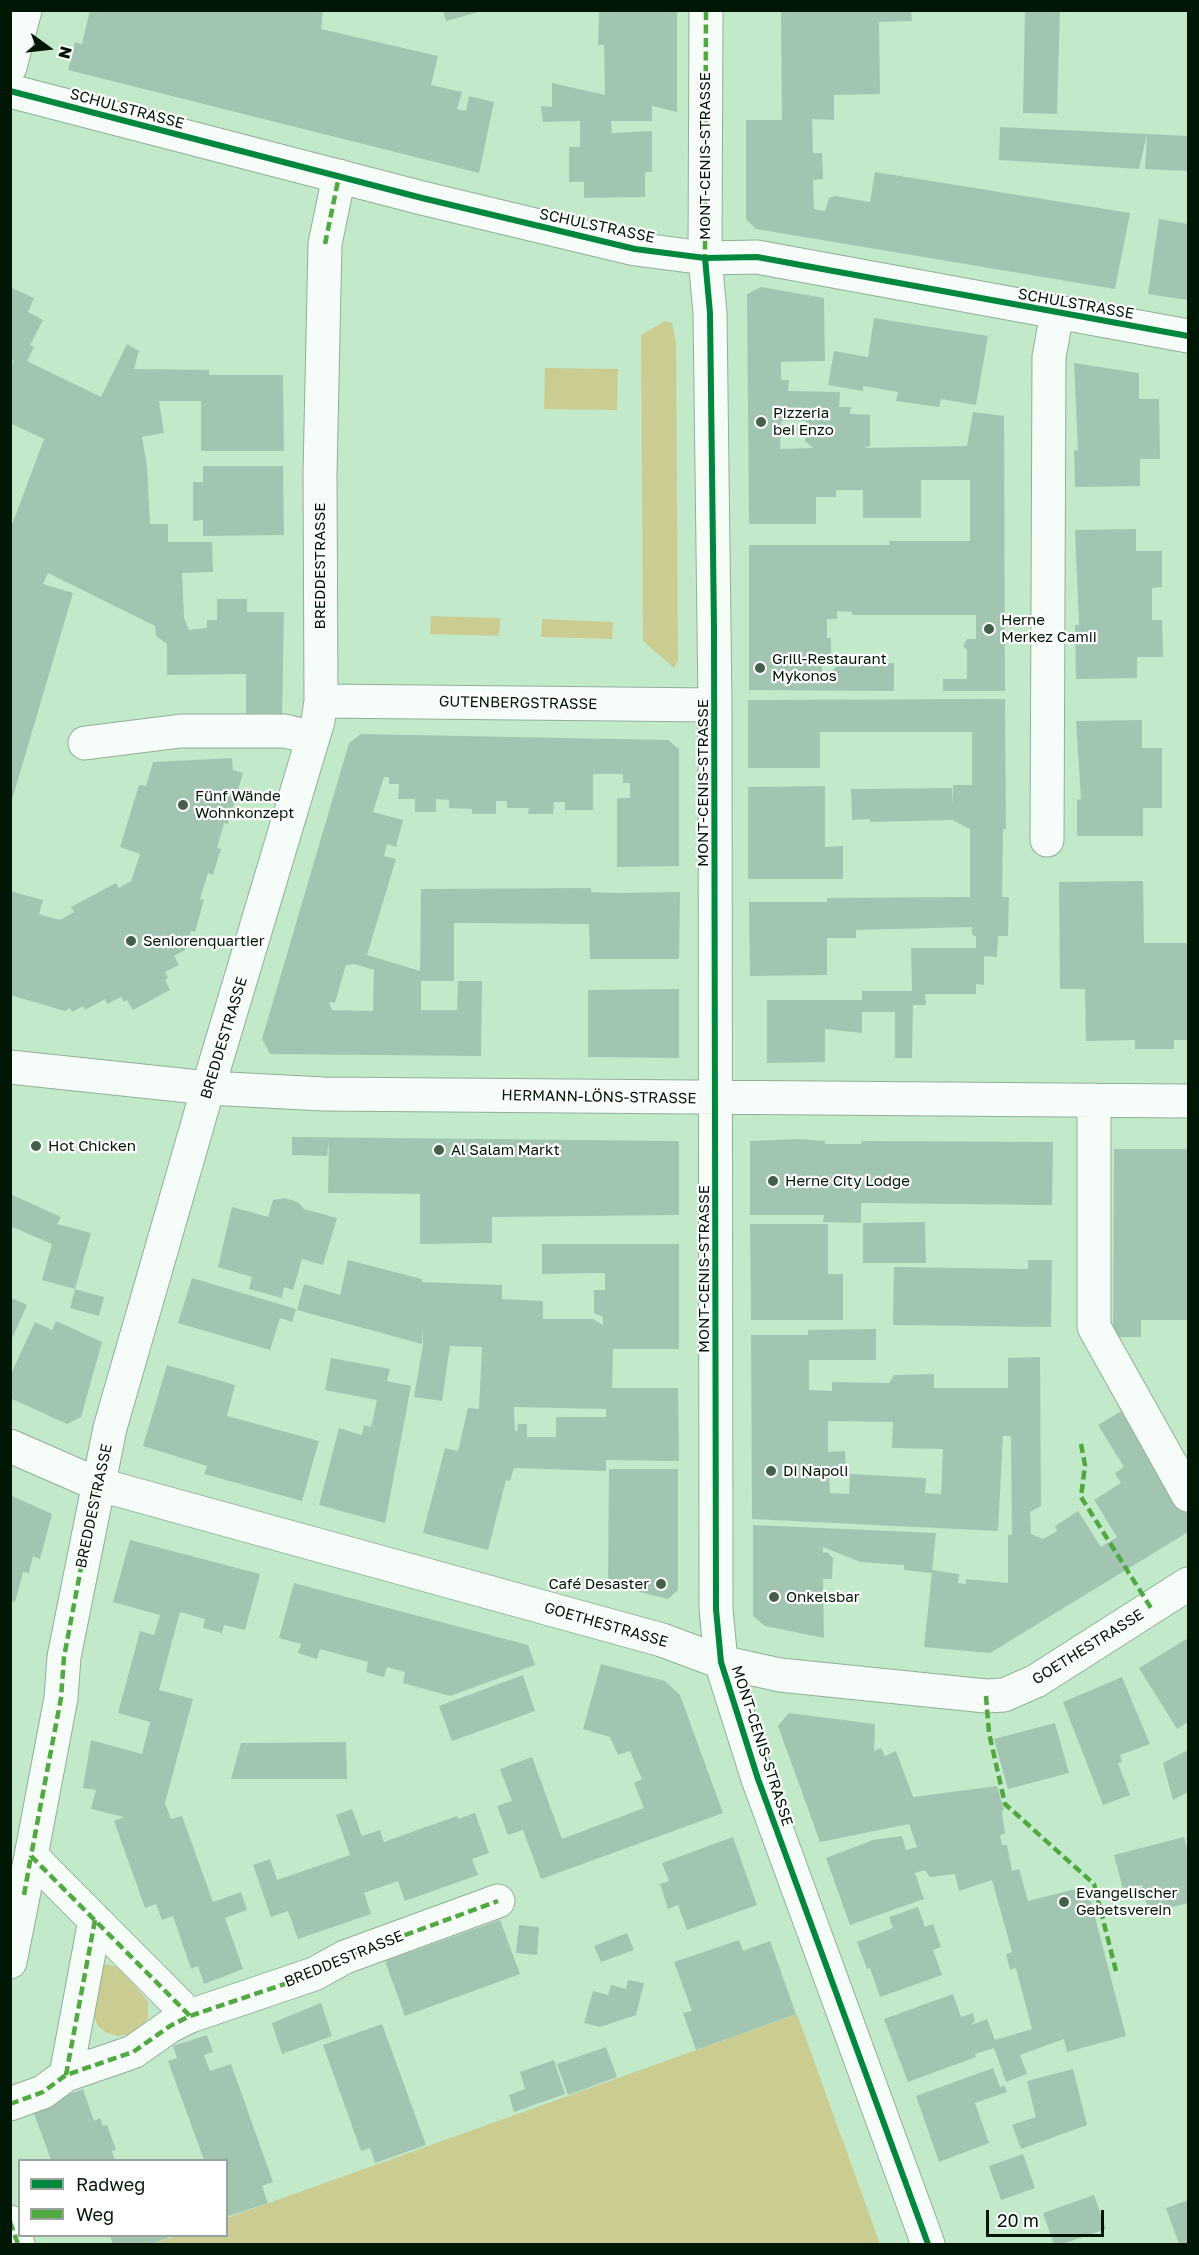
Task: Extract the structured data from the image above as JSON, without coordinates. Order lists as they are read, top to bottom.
{
  "streets": {
    "street": [
      "SCHULSTRASSE",
      "MONT-CENIS-STRASSE",
      "BREDDESTRASSE",
      "GUTENBERGSTRASSE",
      "HERMANN-LÖNS-STRASSE",
      "GOETHESTRASSE"
    ]
  },
  "crossings": [
    ["SCHULSTRASSE", "MONT-CENIS-STRASSE"],
    ["SCHULSTRASSE", "BREDDESTRASSE"],
    ["MONT-CENIS-STRASSE", "GUTENBERGSTRASSE"],
    ["MONT-CENIS-STRASSE", "HERMANN-LÖNS-STRASSE"],
    ["MONT-CENIS-STRASSE", "GOETHESTRASSE"],
    ["BREDDESTRASSE", "GUTENBERGSTRASSE"],
    ["BREDDESTRASSE", "HERMANN-LÖNS-STRASSE"],
    ["BREDDESTRASSE", "GOETHESTRASSE"]
  ],
  "places": [
    "Pizzeria bei Enzo",
    "Herne Merkez Camii",
    "Grill-Restaurant Mykonos",
    "Fünf Wände Wohnkonzept",
    "Seniorenquartier",
    "Hot Chicken",
    "Al Salam Markt",
    "Herne City Lodge",
    "Di Napoli",
    "Café Desaster",
    "Onkelsbar",
    "Evangelischer Gebetsverein"
  ],
  "legend": ["Radweg", "Weg"],
  "scale_bar": "20 m",
  "north": "right"
}
